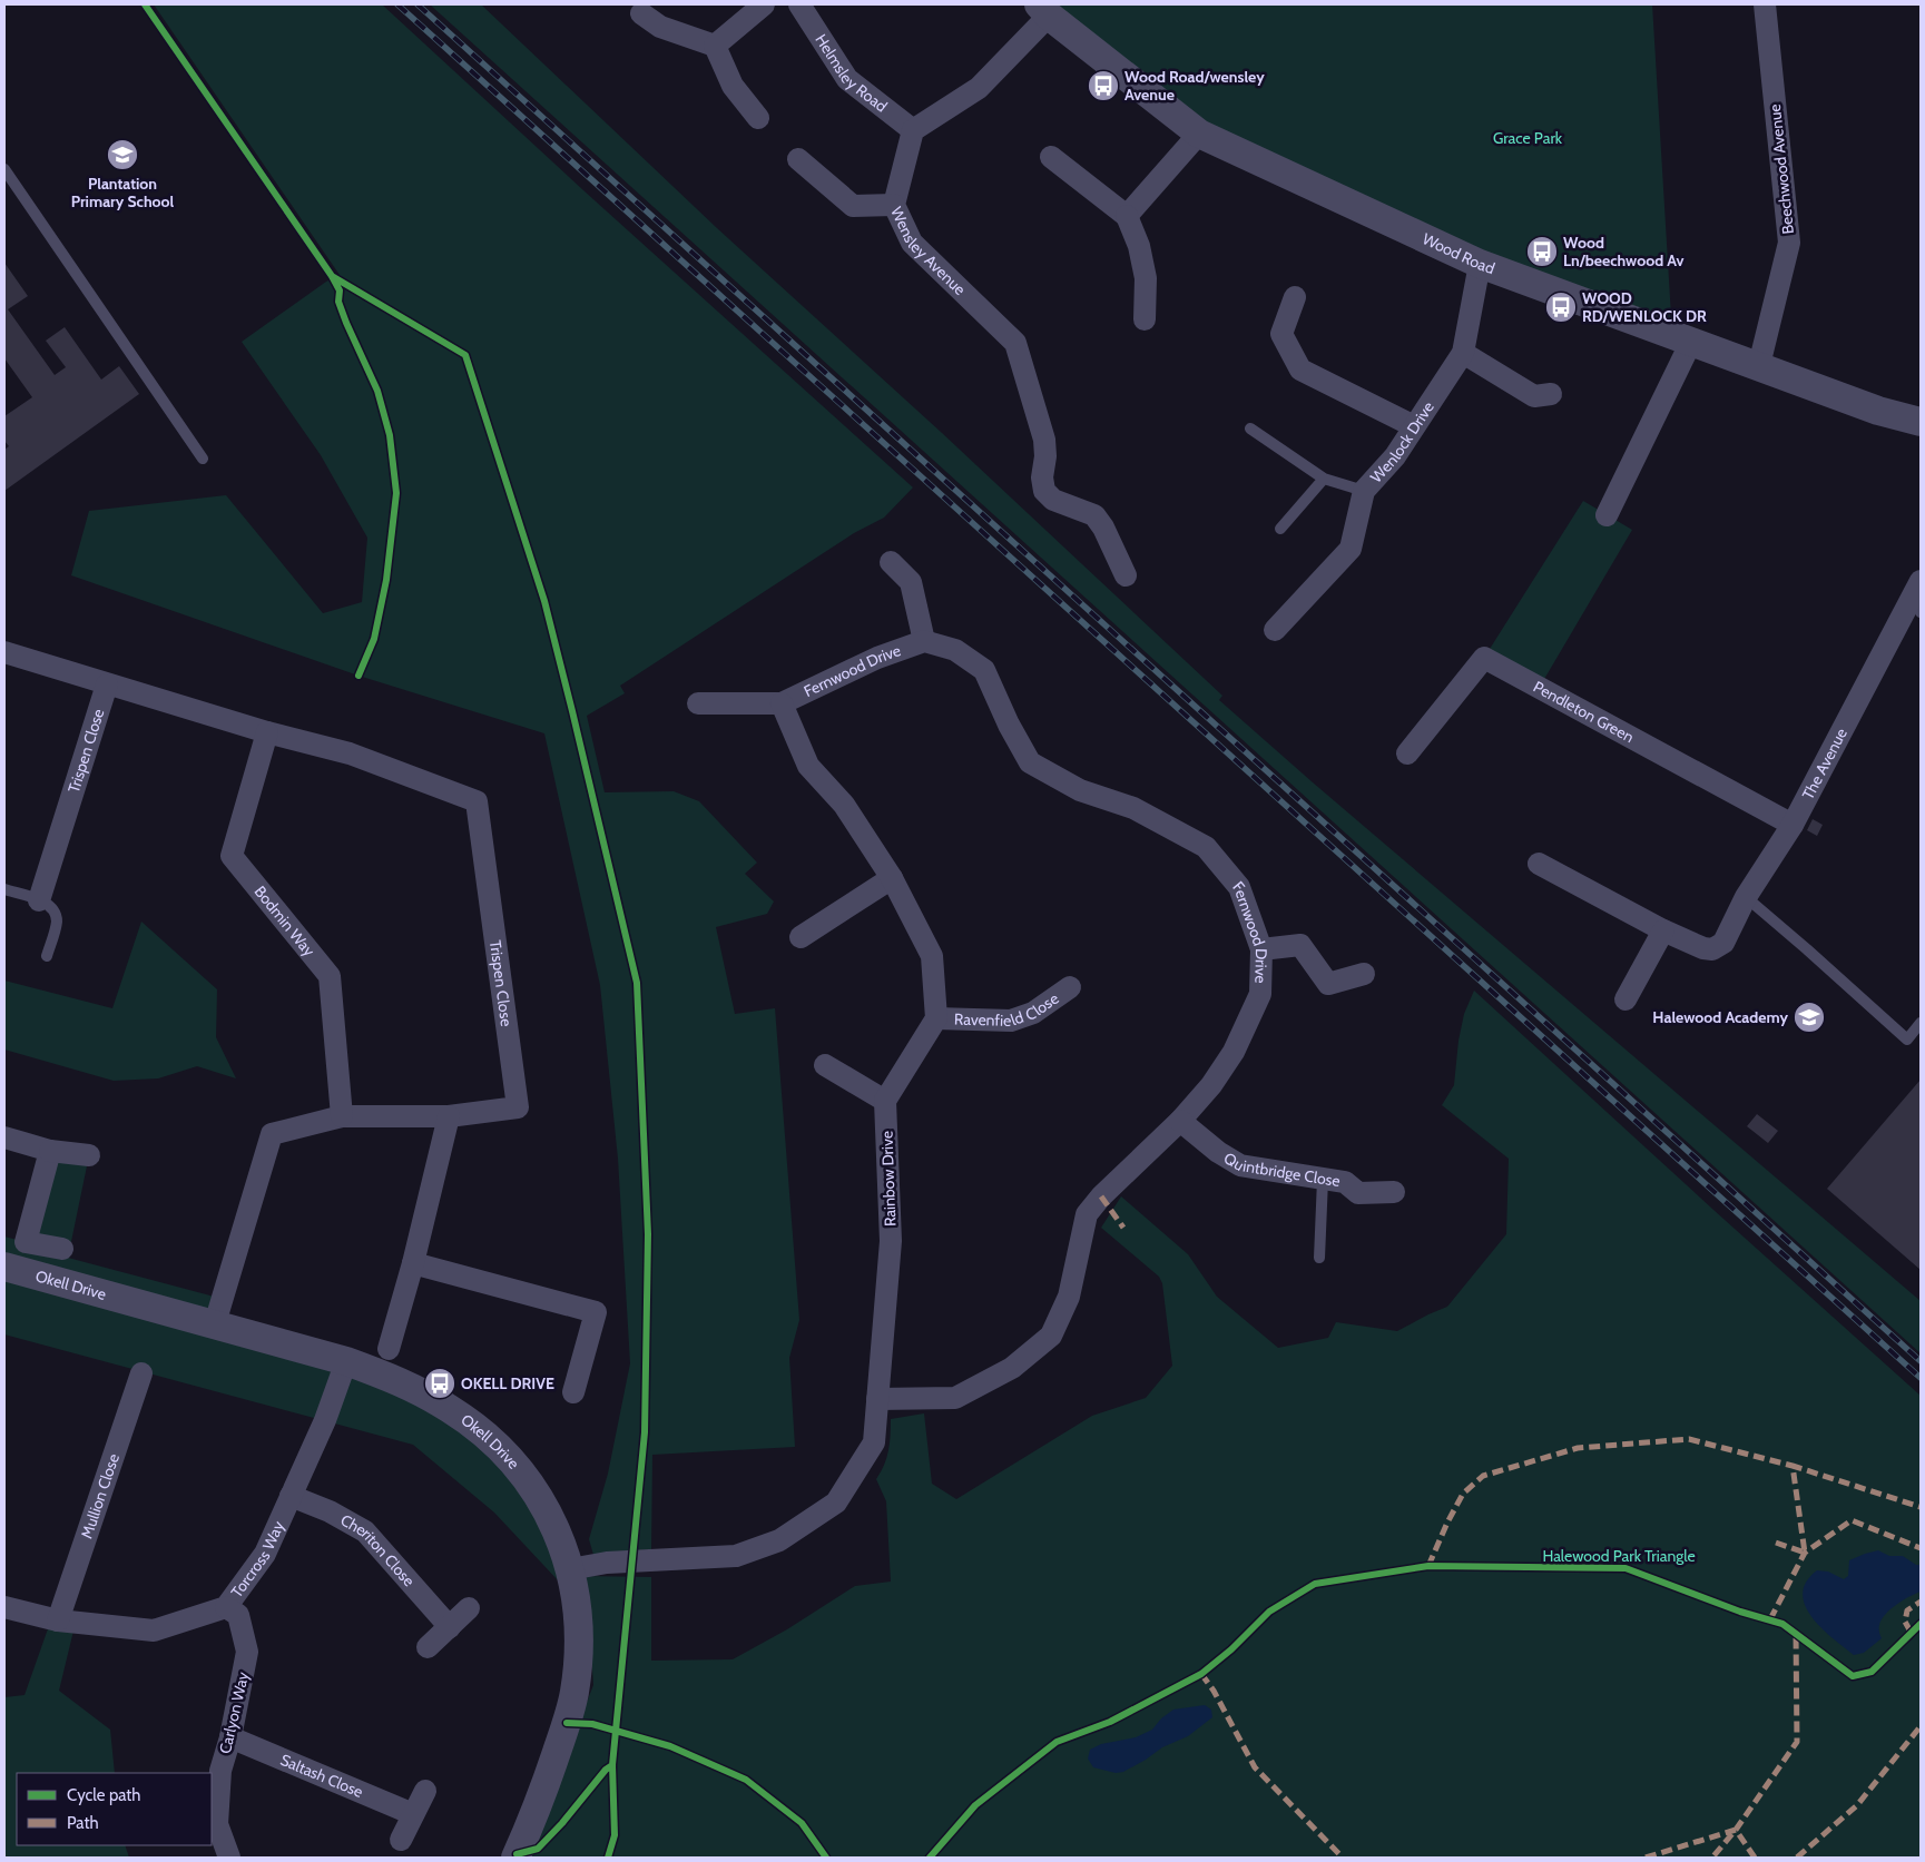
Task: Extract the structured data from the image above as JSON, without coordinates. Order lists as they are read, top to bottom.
{
  "streets": {
    "street": [
      "Helmsley Road",
      "Beechwood Avenue",
      "Wensley Avenue",
      "Wood Road",
      "Wenlock Drive",
      "Fernwood Drive",
      "Pendleton Green",
      "Trispen Close",
      "The Avenue",
      "Bodmin Way",
      "Ravenfield Close",
      "Quintbridge Close",
      "Rainbow Drive",
      "Okell Drive",
      "Mullion Close",
      "Cheriton Close",
      "Torcross Way",
      "Carlyon Way",
      "Saltash Close"
    ]
  },
  "crossings": [
    ["Helmsley Road", "Wensley Avenue"],
    ["Beechwood Avenue", "Wood Road"],
    ["Wood Road", "Wenlock Drive"],
    ["Fernwood Drive", "Quintbridge Close"],
    ["Fernwood Drive", "Rainbow Drive"],
    ["Pendleton Green", "The Avenue"],
    ["Trispen Close", "Bodmin Way"],
    ["Trispen Close", "Okell Drive"],
    ["Rainbow Drive", "Okell Drive"],
    ["Okell Drive", "Torcross Way"],
    ["Mullion Close", "Torcross Way"],
    ["Cheriton Close", "Torcross Way"],
    ["Torcross Way", "Carlyon Way"],
    ["Carlyon Way", "Saltash Close"]
  ],
  "parks": ["Grace Park", "Halewood Park Triangle"],
  "places": {
    "bus stop": [
      "Wood Road/wensley Avenue",
      "Wood Ln/beechwood Av",
      "WOOD RD/WENLOCK DR",
      "OKELL DRIVE"
    ],
    "school or university": ["Plantation Primary School", "Halewood Academy"]
  },
  "legend": ["Cycle path", "Path"]
}
